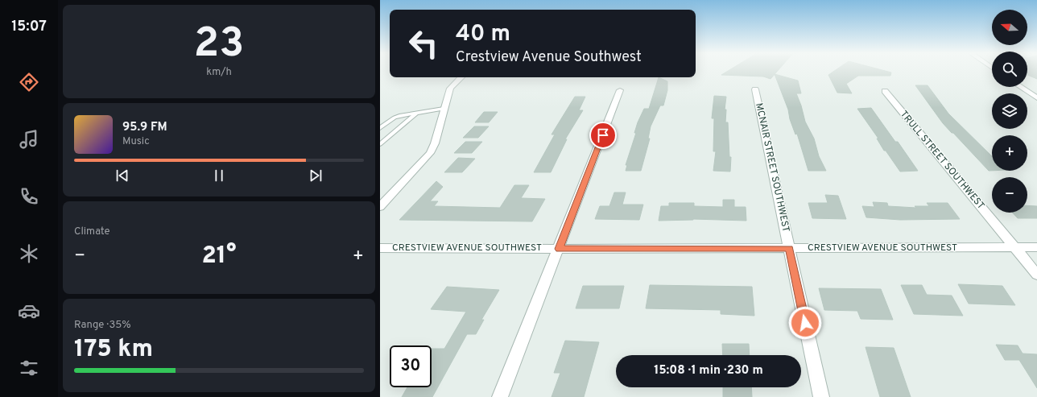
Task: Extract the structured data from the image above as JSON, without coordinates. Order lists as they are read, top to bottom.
{
  "streets": {
    "street": ["TRULL STREET SOUTHWEST", "MCNAIR STREET SOUTHWEST", "CRESTVIEW AVENUE SOUTHWEST"]
  },
  "crossings": [
    ["TRULL STREET SOUTHWEST", "CRESTVIEW AVENUE SOUTHWEST"],
    ["MCNAIR STREET SOUTHWEST", "CRESTVIEW AVENUE SOUTHWEST"]
  ],
  "north": "left",
  "page": {
    "tabs": "15:07",
    "tile": [
      ["23", "km/h"],
      "Climate",
      ["Range · 35%", "175 km"]
    ],
    "map_buttons": ["+", "−"],
    "turn": ["40 m", "Crestview Avenue Southwest"],
    "song": ["95.9 FM", "Music"],
    "heat": ["−", "21°", "+"],
    "limit": "30",
    "trip": "15:08 · 1 min · 230 m"
  }
}
